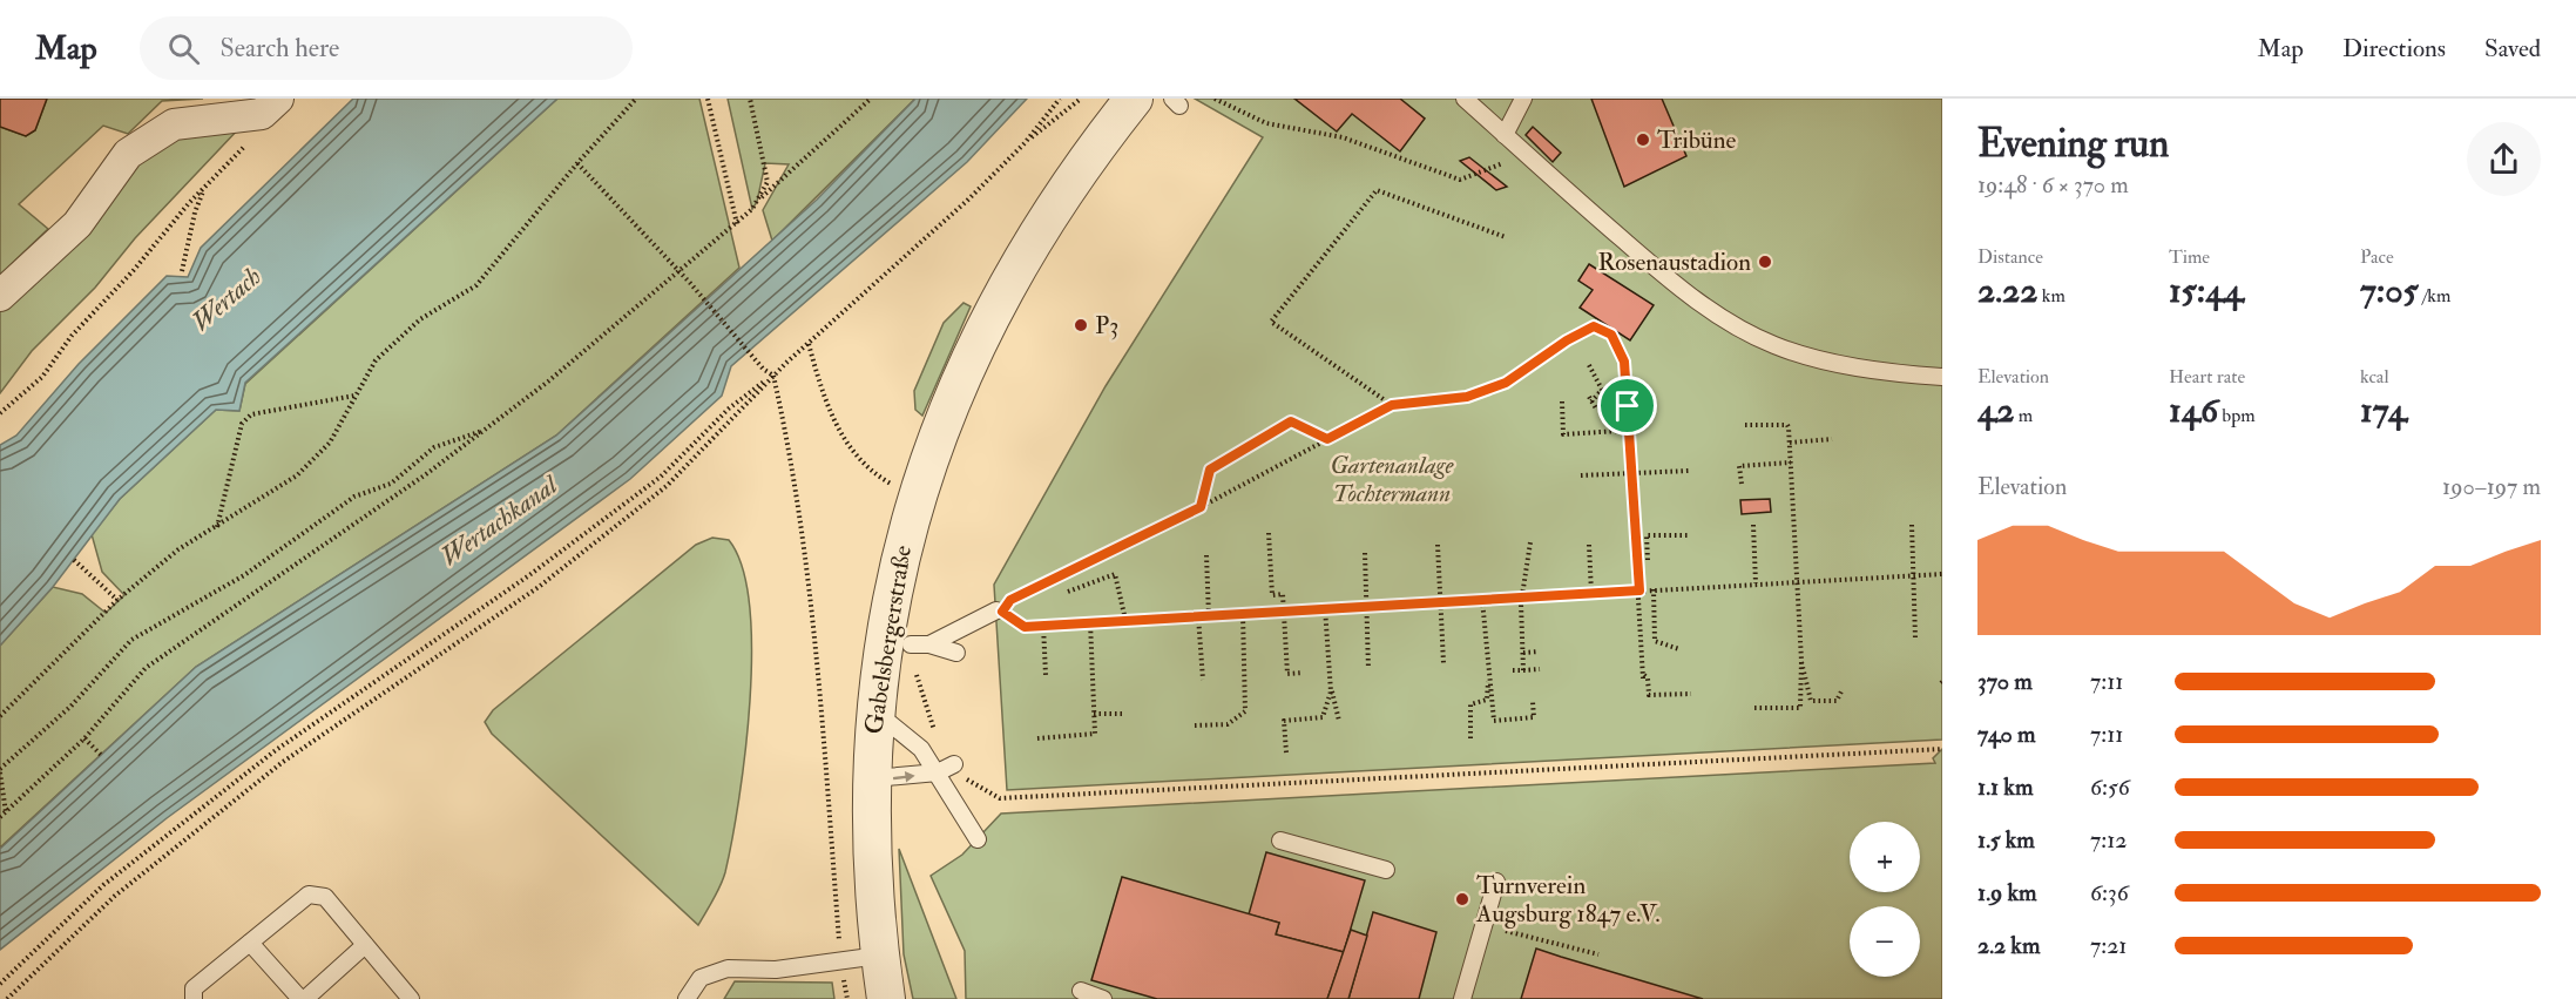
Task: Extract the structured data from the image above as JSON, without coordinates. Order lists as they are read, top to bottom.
{
  "streets": {
    "street": ["Gabelsbergerstraße"]
  },
  "water": ["Wertach", "Wertachkanal"],
  "parks": ["Gartenanlage Tochtermann"],
  "places": [
    "Tribüne",
    "Rosenaustadion",
    "P3",
    "Turnverein Augsburg 1847 e.V."
  ],
  "page": {
    "header": "Map",
    "search": "Search here",
    "nav": ["Map", "Directions", "Saved"],
    "heading": ["Evening run", "19:48 · 6 × 370 m"],
    "stats": [
      ["Distance", "2.22 km"],
      ["Time", "15:44"],
      ["Pace", "7:05 /km"],
      ["Elevation", "42 m"],
      ["Heart rate", "146 bpm"],
      ["kcal", "174"]
    ],
    "chart": ["Elevation", "190–197 m"],
    "list": [
      {
        "name": "370 m",
        "note": "7:11"
      },
      {
        "name": "740 m",
        "note": "7:11"
      },
      {
        "name": "1.1 km",
        "note": "6:56"
      },
      {
        "name": "1.5 km",
        "note": "7:12"
      },
      {
        "name": "1.9 km",
        "note": "6:36"
      },
      {
        "name": "2.2 km",
        "note": "7:21"
      }
    ],
    "map_buttons": ["+", "−"]
  }
}
